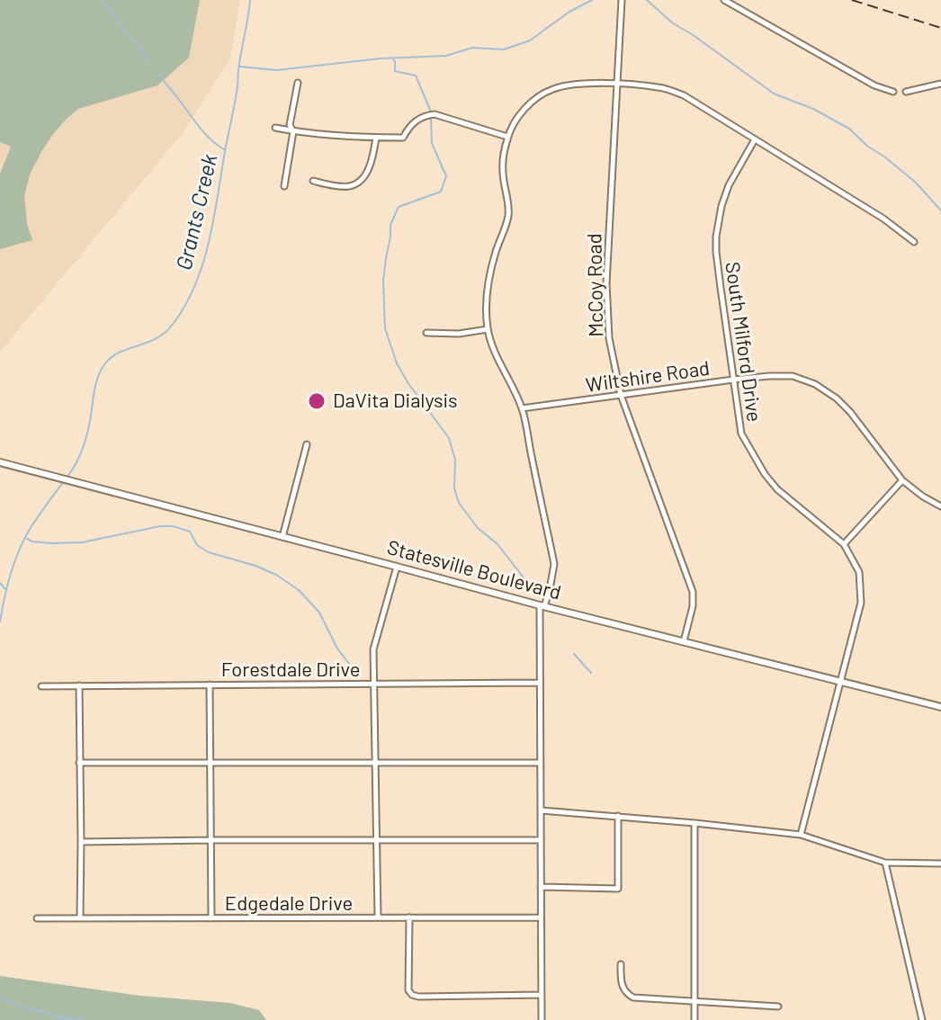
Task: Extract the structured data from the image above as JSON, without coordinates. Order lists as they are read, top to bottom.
{
  "streets": {
    "main road": ["Statesville Boulevard"],
    "street": [
      "McCoy Road",
      "South Milford Drive",
      "Wiltshire Road",
      "Forestdale Drive",
      "Edgedale Drive"
    ]
  },
  "crossings": [
    ["McCoy Road", "Wiltshire Road"],
    ["McCoy Road", "Statesville Boulevard"],
    ["South Milford Drive", "Wiltshire Road"],
    ["South Milford Drive", "Statesville Boulevard"]
  ],
  "water": ["Grants Creek"],
  "places": ["DaVita Dialysis"]
}
